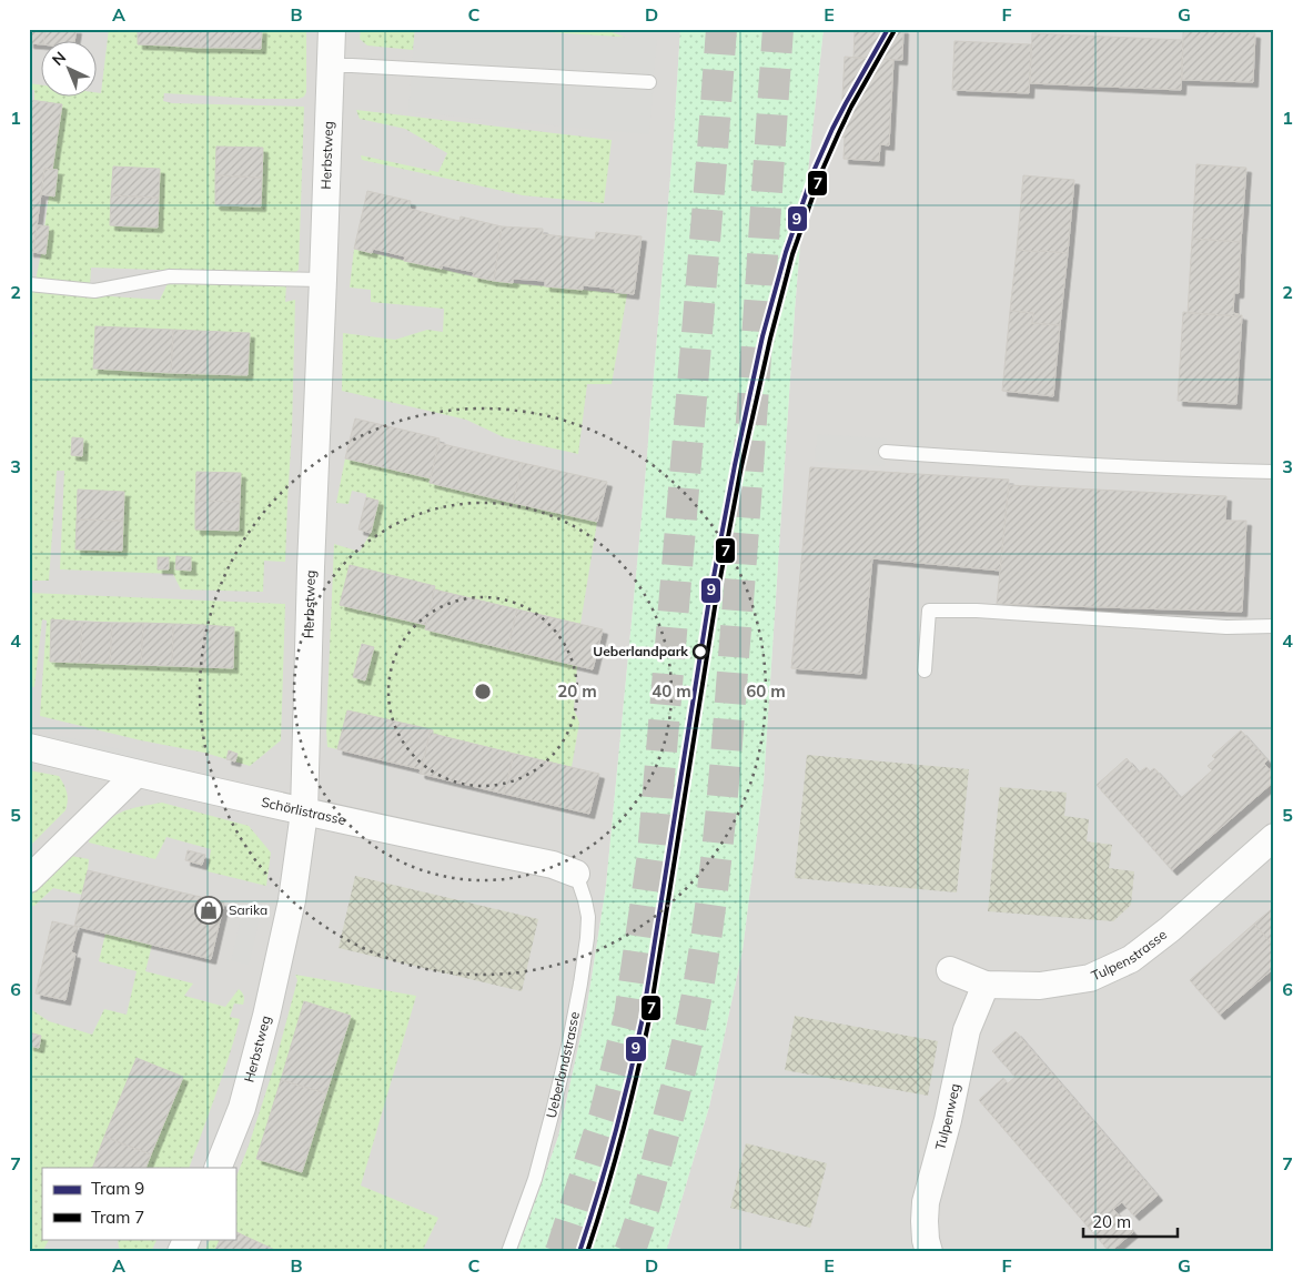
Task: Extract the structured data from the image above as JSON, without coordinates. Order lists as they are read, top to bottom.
{
  "streets": {
    "street": [
      "Herbstweg",
      "Schörlistrasse",
      "Tulpenstrasse",
      "Tulpenweg"
    ],
    "lane": ["Ueberlandstrasse"]
  },
  "crossings": [
    ["Herbstweg", "Schörlistrasse"],
    ["Schörlistrasse", "Ueberlandstrasse"],
    ["Tulpenstrasse", "Tulpenweg"]
  ],
  "places": {
    "other": ["Ueberlandpark"],
    "shop": ["Sarika"]
  },
  "lines": ["tram line 9", "tram line 7"],
  "legend": ["Tram 9", "Tram 7"],
  "scale_bar": "20 m",
  "north": "top left",
  "grid": {
    "columns": [
      "A",
      "B",
      "C",
      "D",
      "E",
      "F",
      "G"
    ],
    "rows": [
      "1",
      "2",
      "3",
      "4",
      "5",
      "6",
      "7"
    ]
  },
  "rings": ["20 m", "40 m", "60 m"]
}
